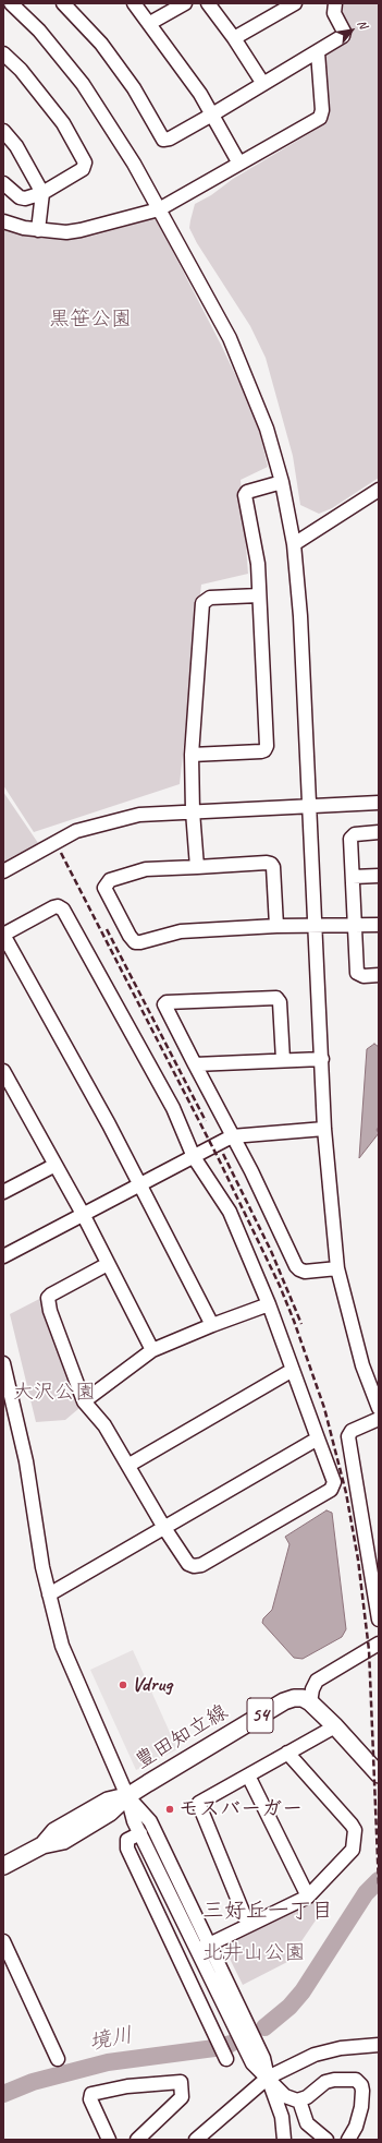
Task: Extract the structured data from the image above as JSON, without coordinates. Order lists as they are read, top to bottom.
{
  "streets": {
    "main road": ["54", "豊田知立線"]
  },
  "districts": ["三好丘一丁目"],
  "water": ["境川"],
  "parks": ["黒笹公園", "大沢公園", "北井山公園"],
  "places": ["Vdrug", "モスバーガー"],
  "north": "top right"
}
